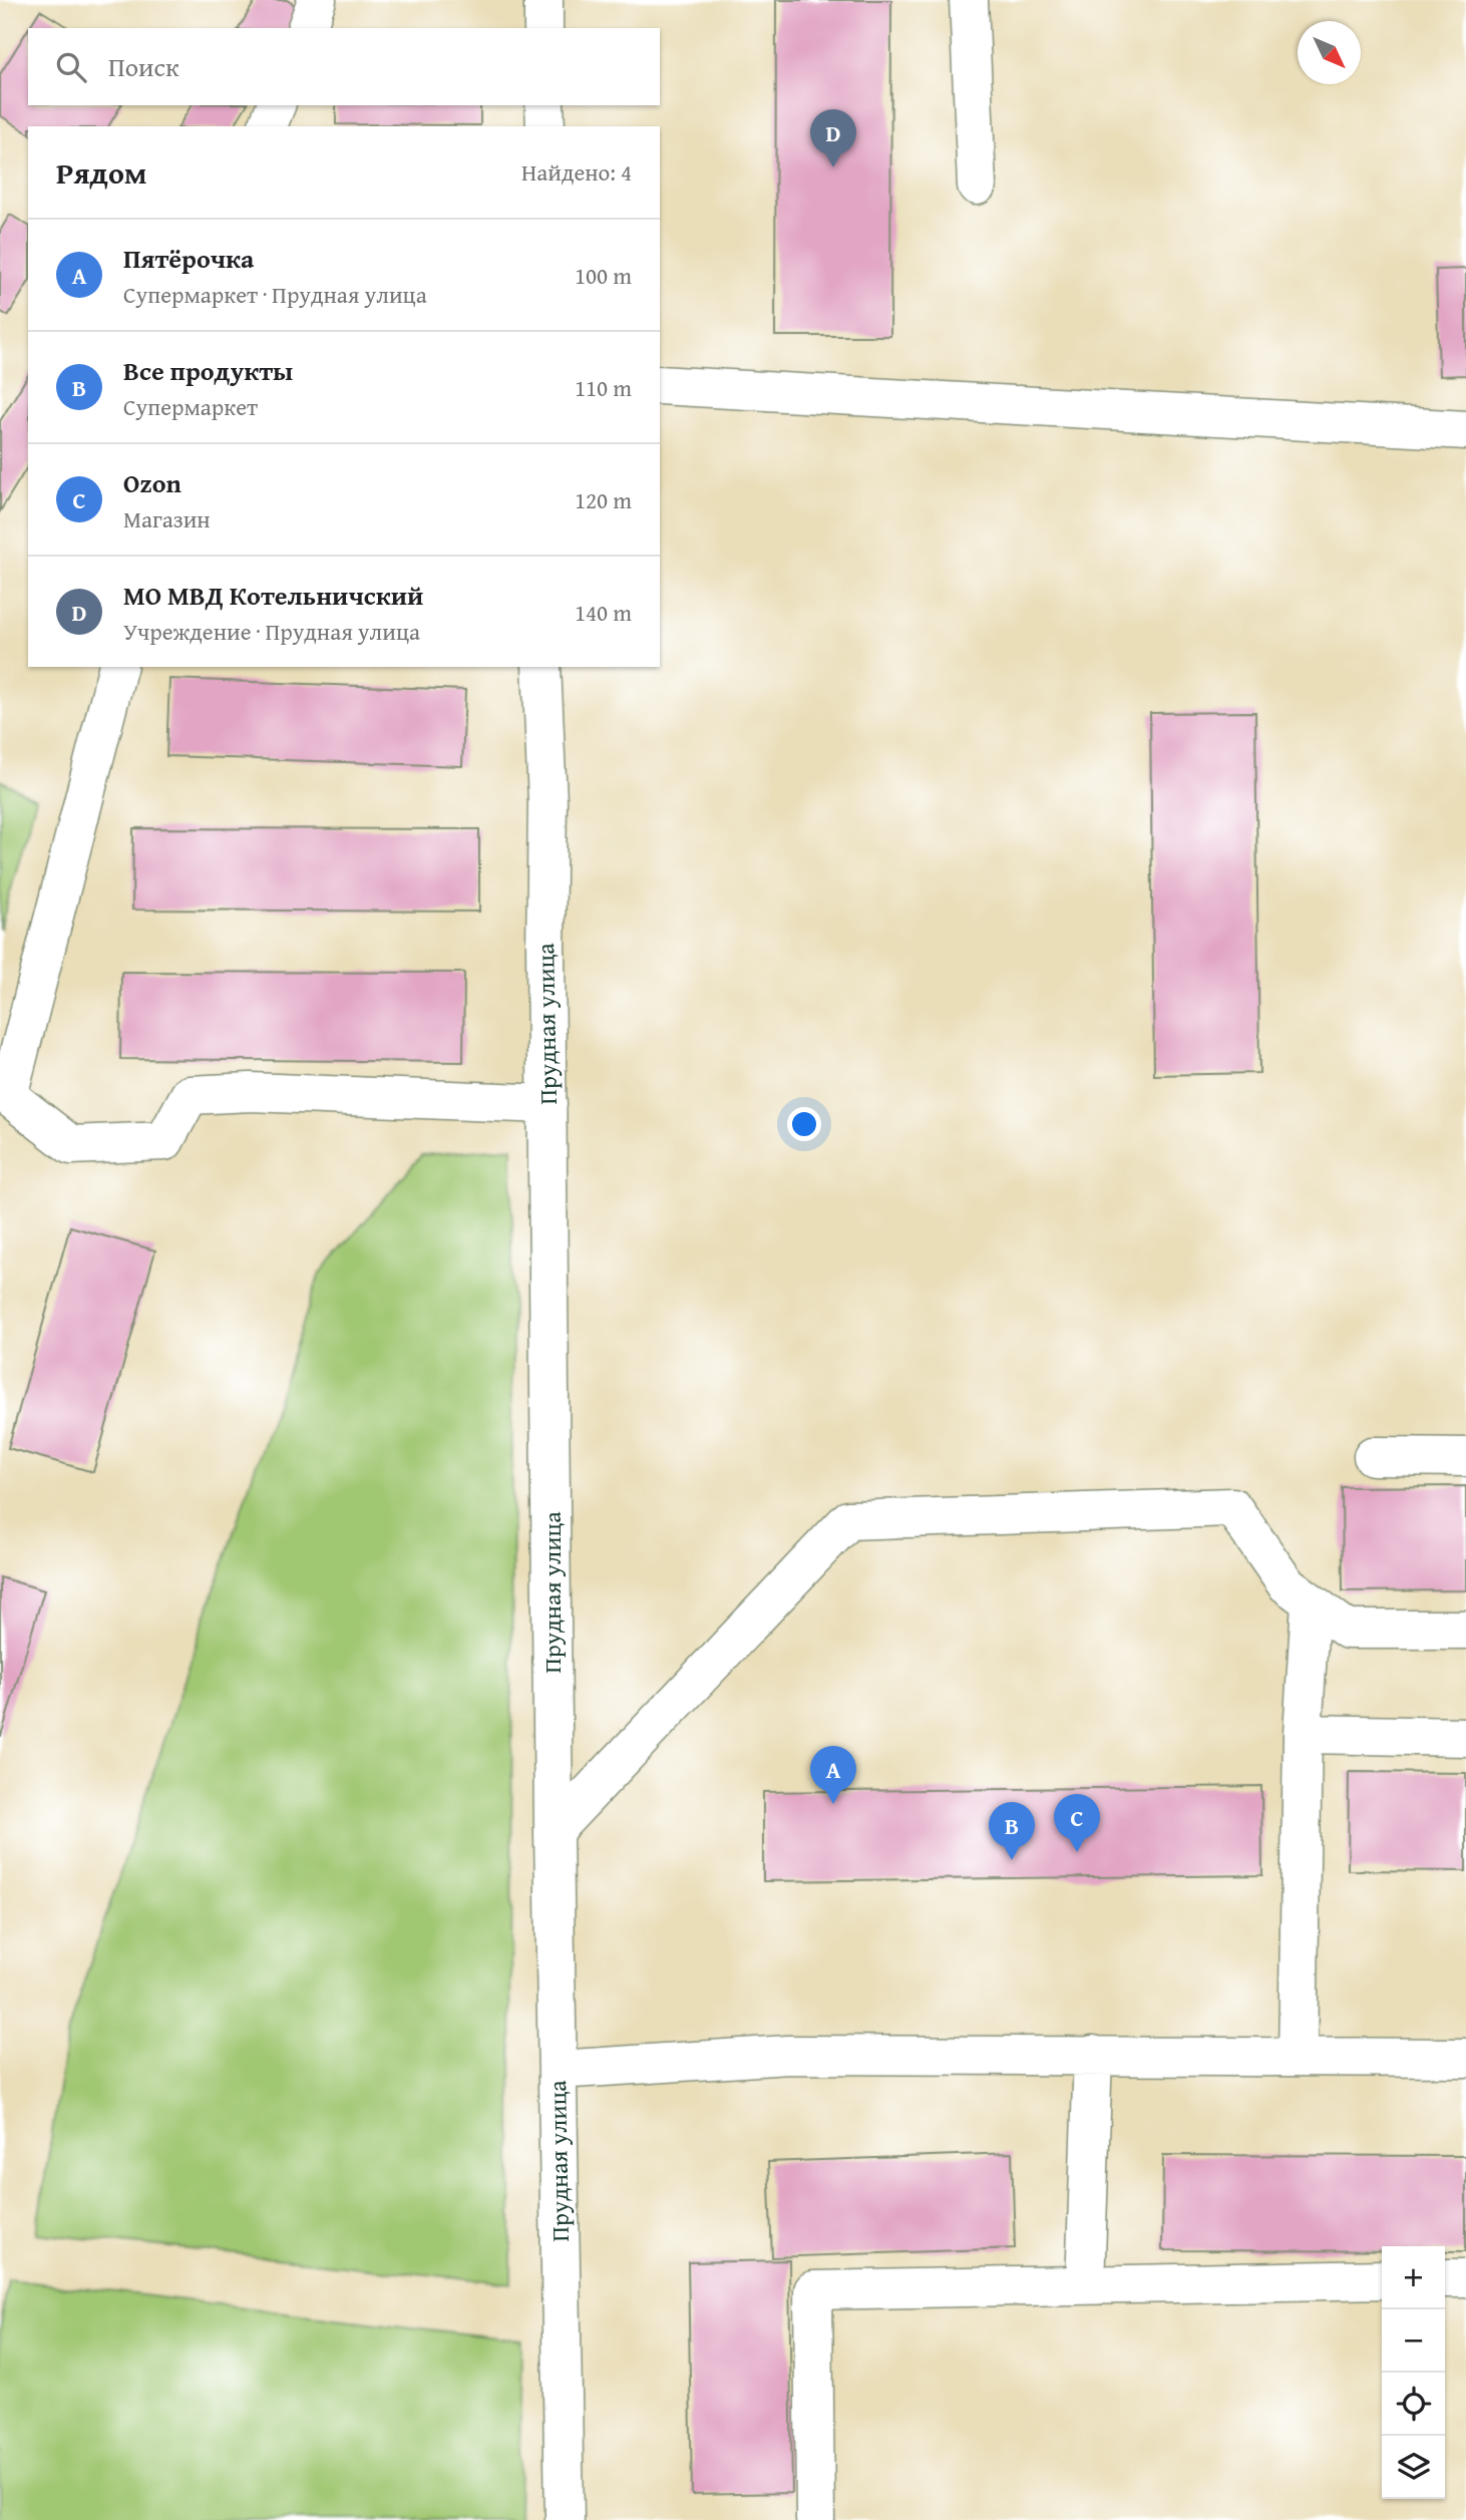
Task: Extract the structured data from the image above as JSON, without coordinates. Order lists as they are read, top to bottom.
{
  "streets": {
    "street": ["Прудная улица"]
  },
  "north": "bottom right",
  "page": {
    "search": "Поиск",
    "pins": [
      "D",
      "A",
      "C",
      "B"
    ],
    "heading": ["Рядом", "Найдено: 4"],
    "list": [
      {
        "mark": "A",
        "name": "Пятёрочка",
        "note": "Супермаркет · Прудная улица",
        "value": "100 m"
      },
      {
        "mark": "B",
        "name": "Все продукты",
        "note": "Супермаркет",
        "value": "110 m"
      },
      {
        "mark": "C",
        "name": "Ozon",
        "note": "Магазин",
        "value": "120 m"
      },
      {
        "mark": "D",
        "name": "МО МВД Котельничский",
        "note": "Учреждение · Прудная улица",
        "value": "140 m"
      }
    ],
    "map_buttons": ["+", "−"]
  }
}
